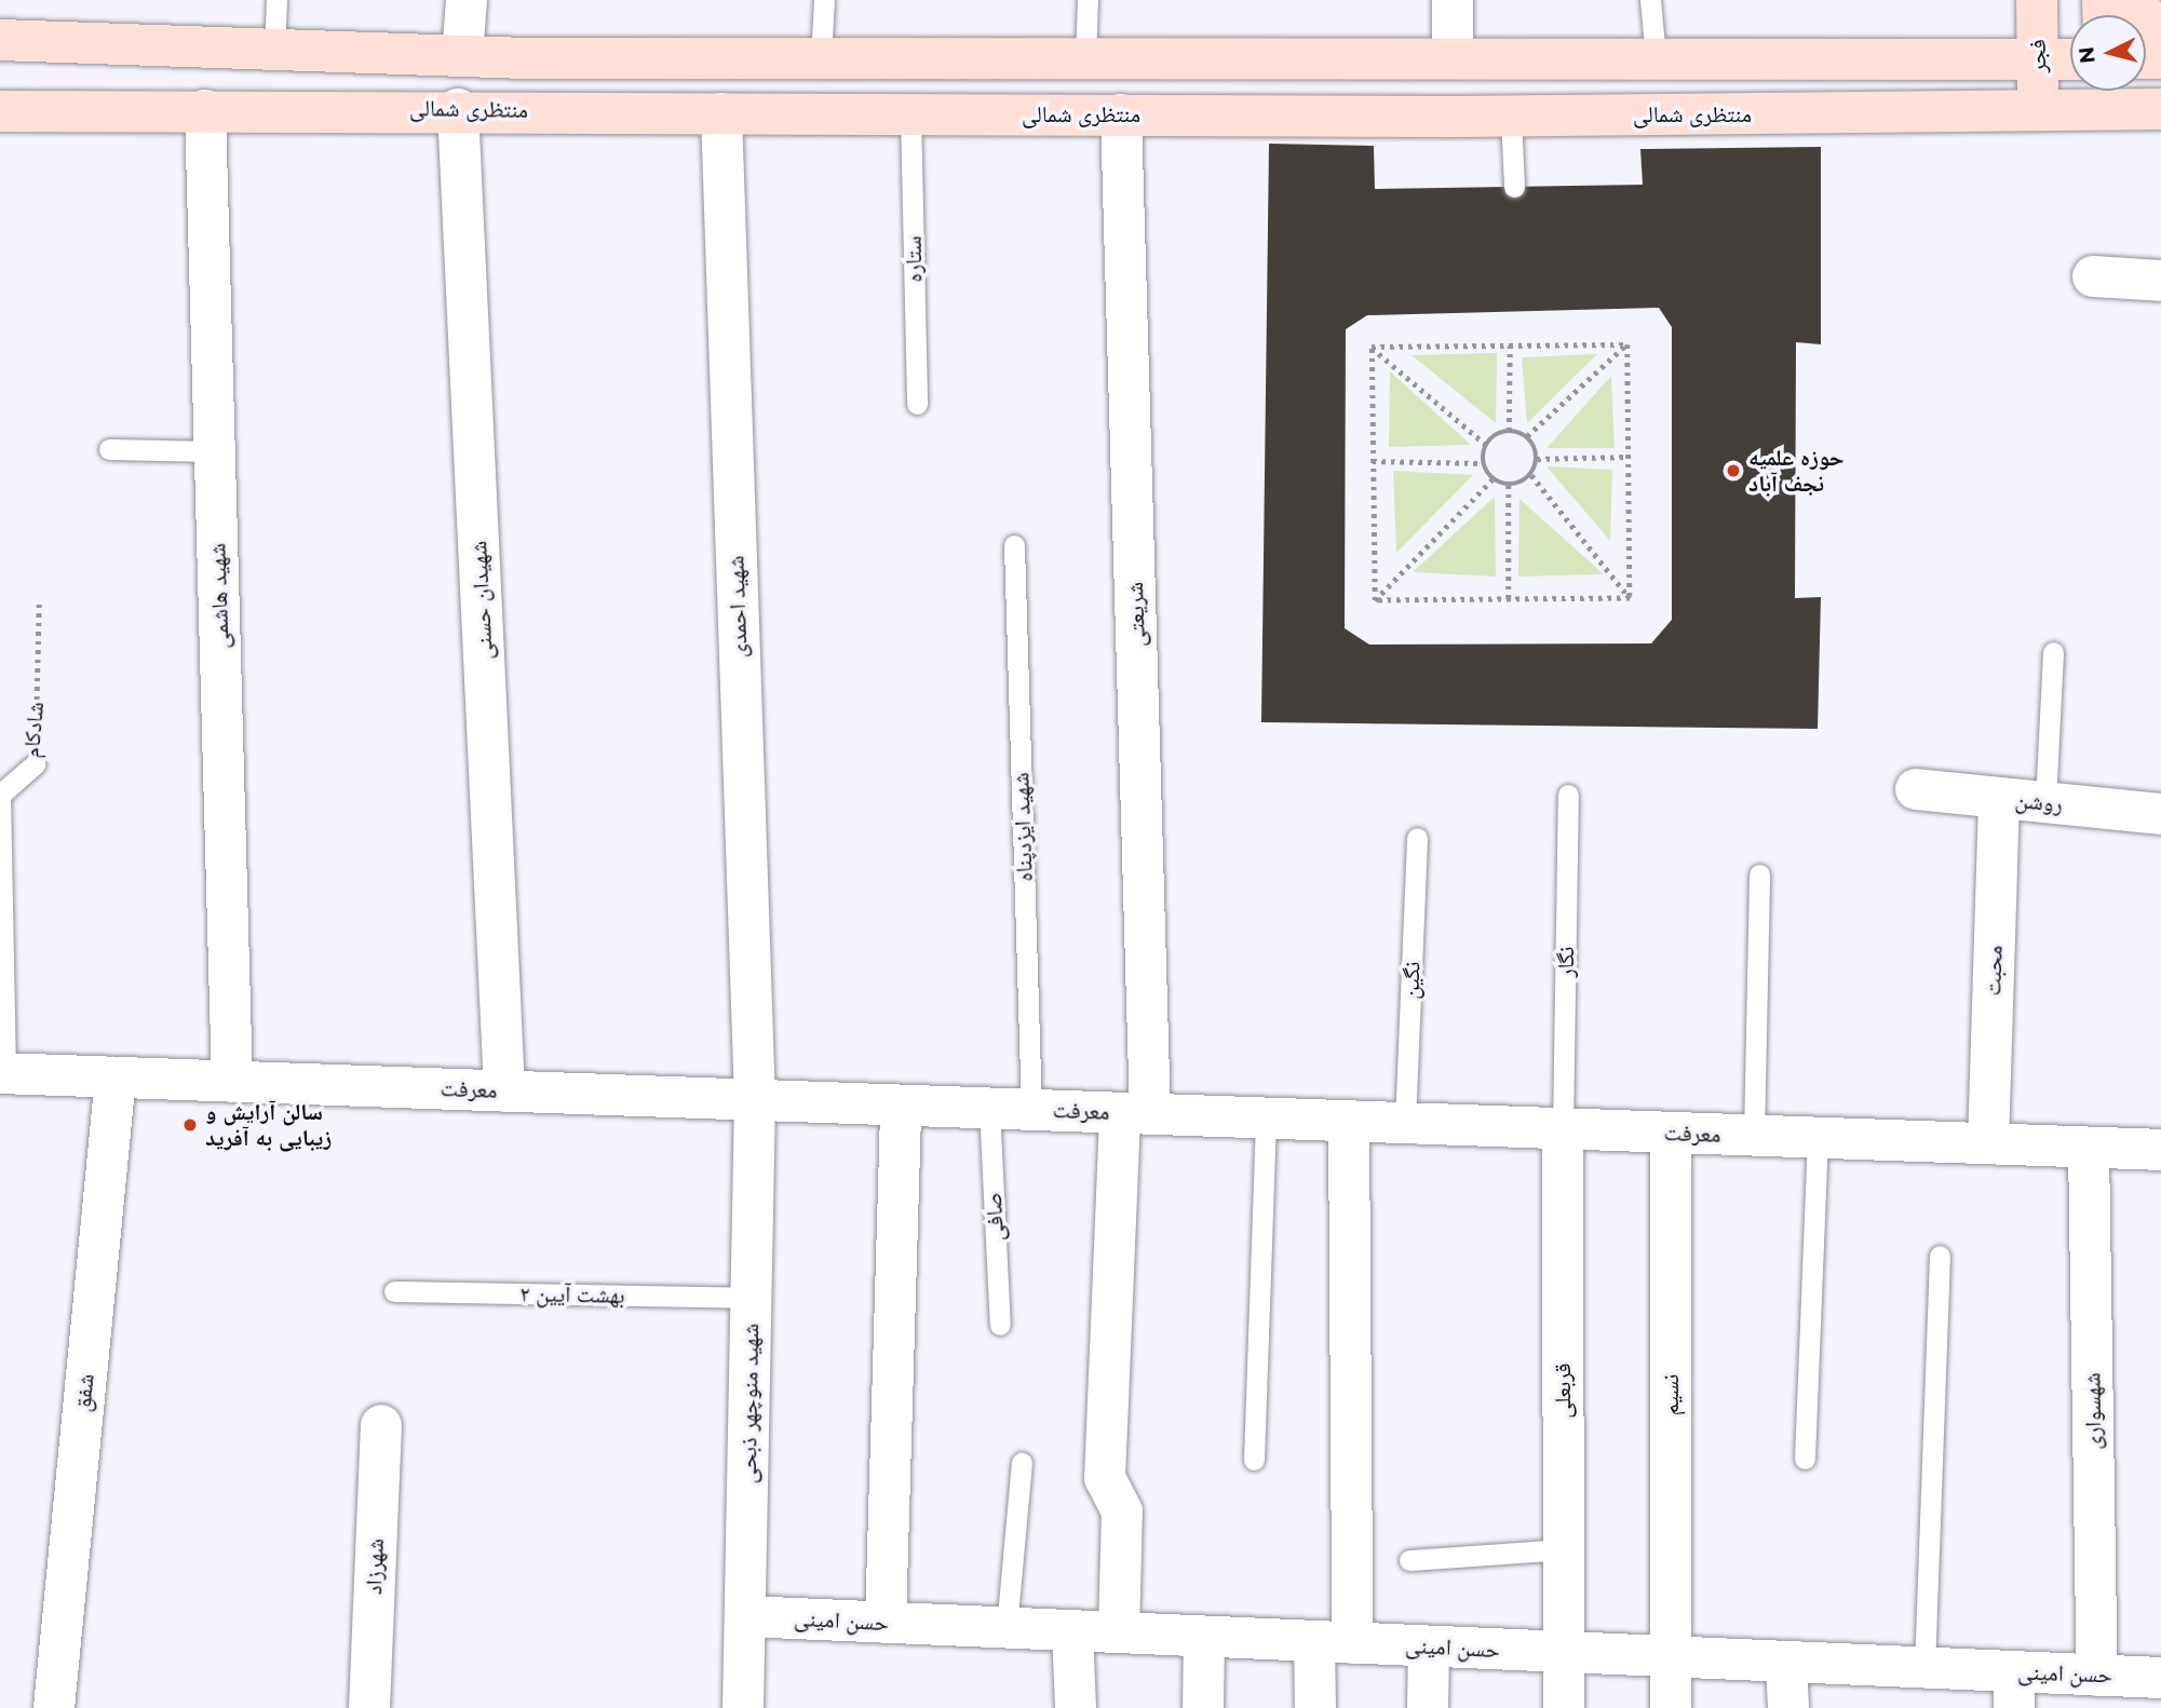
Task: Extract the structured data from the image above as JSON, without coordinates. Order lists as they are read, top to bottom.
{
  "streets": {
    "main road": ["فجر", "منتظری شمالی"],
    "street": [
      "شهید هاشمی",
      "شهیدان حسنی",
      "شهید احمدی",
      "شریعتی",
      "روشن",
      "محبت",
      "معرفت",
      "قربعلی",
      "شفق",
      "نسیم",
      "شهید منوچهر ذبحی",
      "شهسواری",
      "شهرزاد",
      "حسن امینی"
    ],
    "lane": [
      "ستاره",
      "شادکام",
      "شهید ایزدپناه",
      "نگار",
      "نگین",
      "صافی",
      "بهشت آیین ۲"
    ]
  },
  "crossings": [
    ["فجر", "منتظری شمالی"],
    ["منتظری شمالی", "ستاره"],
    ["منتظری شمالی", "شهید هاشمی"],
    ["منتظری شمالی", "شهیدان حسنی"],
    ["منتظری شمالی", "شهید احمدی"],
    ["منتظری شمالی", "شریعتی"],
    ["شهید هاشمی", "معرفت"],
    ["شهیدان حسنی", "معرفت"],
    ["شهید احمدی", "معرفت"],
    ["شهید احمدی", "شهید منوچهر ذبحی"],
    ["شریعتی", "معرفت"],
    ["شریعتی", "حسن امینی"],
    ["شادکام", "معرفت"],
    ["روشن", "محبت"],
    ["شهید ایزدپناه", "معرفت"],
    ["نگار", "معرفت"],
    ["نگار", "قربعلی"],
    ["محبت", "معرفت"],
    ["نگین", "معرفت"],
    ["معرفت", "صافی"],
    ["معرفت", "قربعلی"],
    ["معرفت", "شفق"],
    ["معرفت", "نسیم"],
    ["معرفت", "شهید منوچهر ذبحی"],
    ["معرفت", "شهسواری"],
    ["بهشت آیین ۲", "شهید منوچهر ذبحی"],
    ["قربعلی", "حسن امینی"],
    ["نسیم", "حسن امینی"],
    ["شهید منوچهر ذبحی", "حسن امینی"],
    ["شهسواری", "حسن امینی"]
  ],
  "places": ["حوزه علمیه نجف آباد", "سالن آرایش و زیبایی به آفرید"],
  "north": "left"
}
